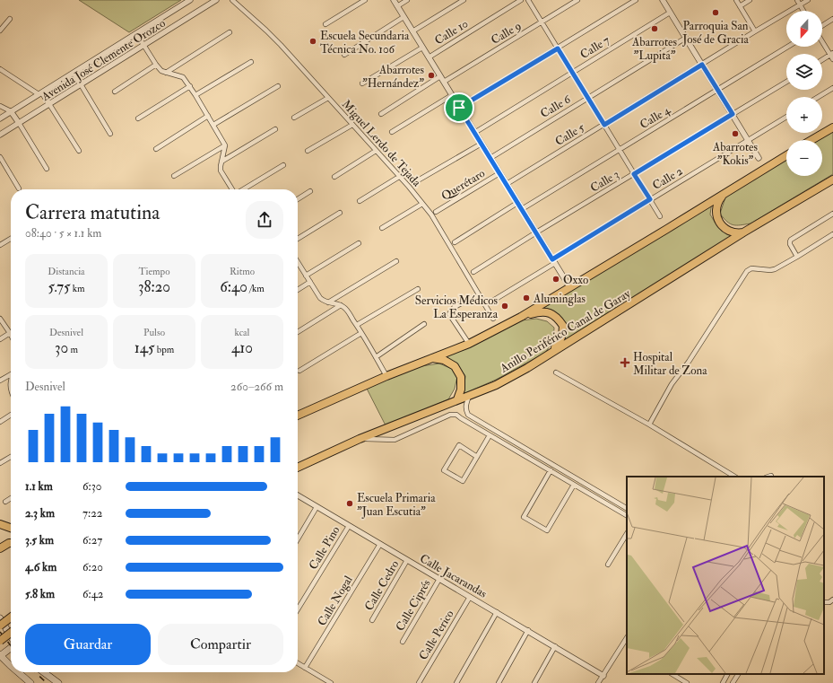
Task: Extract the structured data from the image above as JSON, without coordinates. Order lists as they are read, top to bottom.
{
  "streets": {
    "highway": ["Anillo Periférico Canal de Garay"],
    "street": [
      "Calle 10",
      "Calle 9",
      "Calle 7",
      "Avenida José Clemente Orozco",
      "Calle 6",
      "Calle 4",
      "Calle 5",
      "Miguel Lerdo de Tejada",
      "Calle 2",
      "Calle 3",
      "Querétaro",
      "Calle Pino",
      "Calle Jacarandas",
      "Calle Cedro",
      "Calle Nogal",
      "Calle Ciprés",
      "Calle Perico"
    ]
  },
  "crossings": [
    ["Calle Pino", "Calle Jacarandas"],
    ["Calle Jacarandas", "Calle Cedro"],
    ["Calle Jacarandas", "Calle Nogal"],
    ["Calle Jacarandas", "Calle Ciprés"],
    ["Calle Jacarandas", "Calle Perico"]
  ],
  "places": {
    "other": [
      "Parroquia San José de Gracia",
      "Abarrotes \"Lupita\"",
      "Escuela Secundaria Técnica No. 106",
      "Abarrotes \"Hernández\"",
      "Abarrotes \"Kokis\"",
      "Oxxo",
      "Aluminglas",
      "Servicios Médicos La Esperanza",
      "Escuela Primaria \"Juan Escutia\""
    ],
    "health": ["Hospital Militar de Zona"]
  },
  "north": "bottom",
  "page": {
    "map_buttons": ["+", "−"],
    "heading": ["Carrera matutina", "08:40 · 5 × 1.1 km"],
    "stats": [
      ["Distancia", "5.75 km"],
      ["Tiempo", "38:20"],
      ["Ritmo", "6:40 /km"],
      ["Desnivel", "30 m"],
      ["Pulso", "145 bpm"],
      ["kcal", "410"]
    ],
    "chart": ["Desnivel", "260–266 m"],
    "list": [
      {
        "name": "1.1 km",
        "note": "6:30"
      },
      {
        "name": "2.3 km",
        "note": "7:22"
      },
      {
        "name": "3.5 km",
        "note": "6:27"
      },
      {
        "name": "4.6 km",
        "note": "6:20"
      },
      {
        "name": "5.8 km",
        "note": "6:42"
      }
    ],
    "buttons": ["Guardar", "Compartir"]
  }
}
